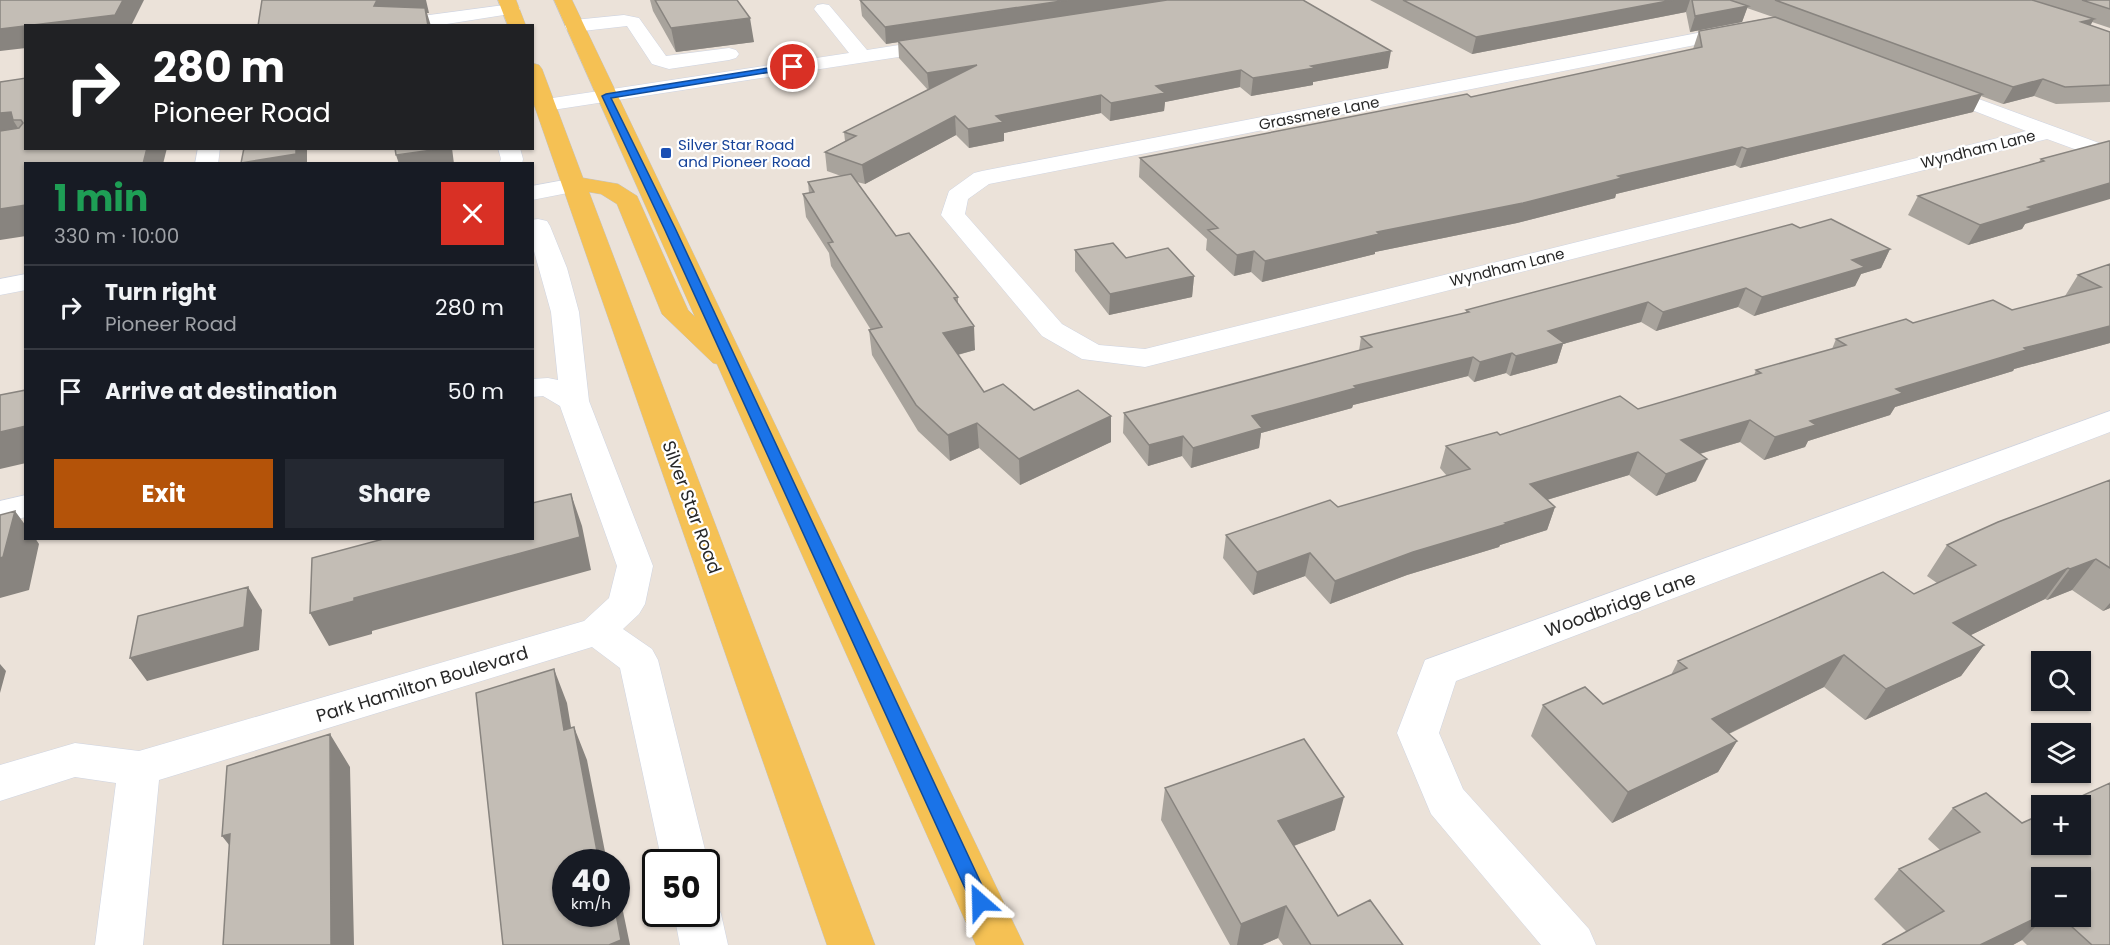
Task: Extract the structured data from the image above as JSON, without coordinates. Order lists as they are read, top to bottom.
{
  "streets": {
    "main road": ["Silver Star Road"],
    "street": [
      "Grassmere Lane",
      "Wyndham Lane",
      "Woodbridge Lane",
      "Park Hamilton Boulevard"
    ]
  },
  "crossings": [
    ["Grassmere Lane", "Wyndham Lane"]
  ],
  "places": {
    "transit": ["Silver Star Road and Pioneer Road"]
  },
  "page": {
    "turn": ["280 m", "Pioneer Road"],
    "heading": ["1 min", "330 m · 10:00"],
    "list": [
      {
        "name": "Turn right",
        "note": "Pioneer Road",
        "value": "280 m"
      },
      {
        "name": "Arrive at destination",
        "value": "50 m"
      }
    ],
    "buttons": ["Exit", "Share"],
    "map_buttons": ["+", "−"],
    "speed": "40 km/h",
    "limit": "50"
  }
}
